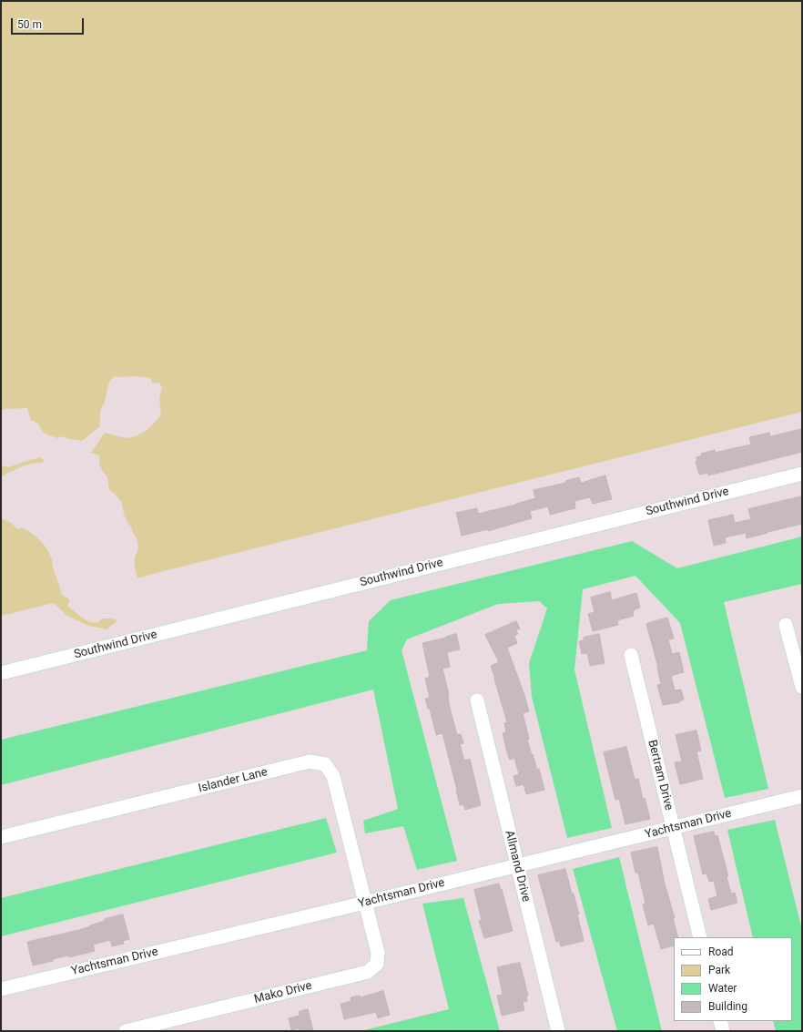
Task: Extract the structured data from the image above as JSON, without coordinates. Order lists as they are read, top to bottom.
{
  "streets": {
    "street": [
      "Southwind Drive",
      "Bertram Drive",
      "Islander Lane",
      "Yachtsman Drive",
      "Allmand Drive",
      "Mako Drive"
    ]
  },
  "crossings": [
    ["Bertram Drive", "Yachtsman Drive"],
    ["Islander Lane", "Yachtsman Drive"],
    ["Islander Lane", "Mako Drive"],
    ["Yachtsman Drive", "Allmand Drive"],
    ["Yachtsman Drive", "Mako Drive"]
  ],
  "legend": [
    "Road",
    "Park",
    "Water",
    "Building"
  ],
  "scale_bar": "50 m"
}
